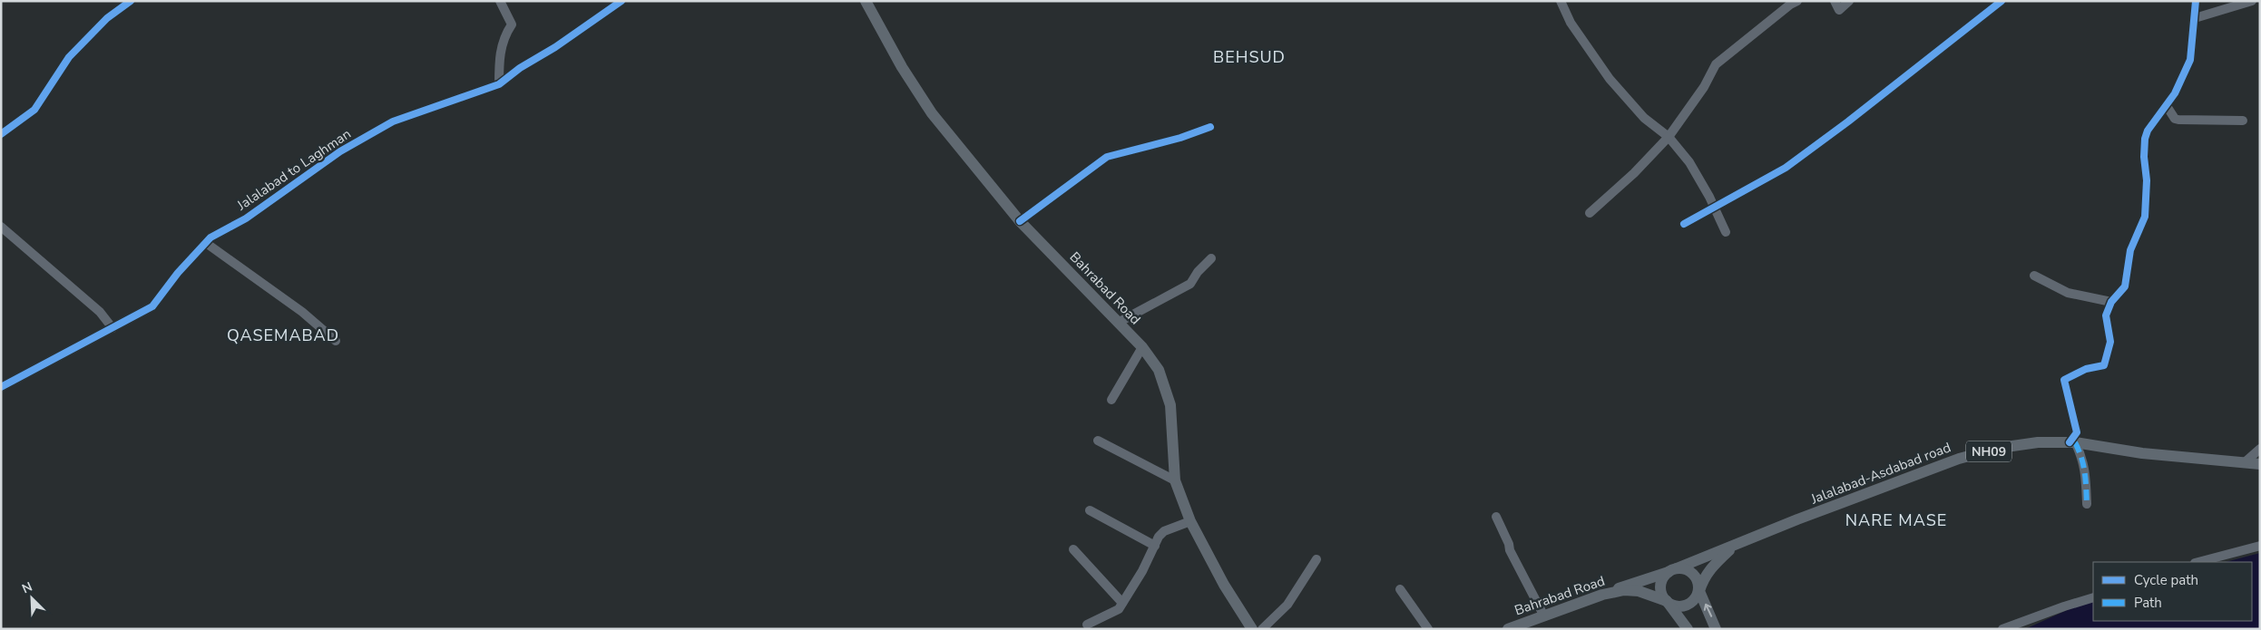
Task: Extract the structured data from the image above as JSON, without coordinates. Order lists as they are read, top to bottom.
{
  "streets": {
    "main road": ["Bahrabad Road", "NH09", "Jalalabad-Asdabad road"],
    "street": ["Jalalabad to Laghman"]
  },
  "crossings": [
    ["Bahrabad Road", "NH09"],
    ["NH09", "Jalalabad-Asdabad road"]
  ],
  "districts": ["BEHSUD", "QASEMABAD", "NARE MASE"],
  "legend": ["Cycle path", "Path"],
  "north": "top left"
}
